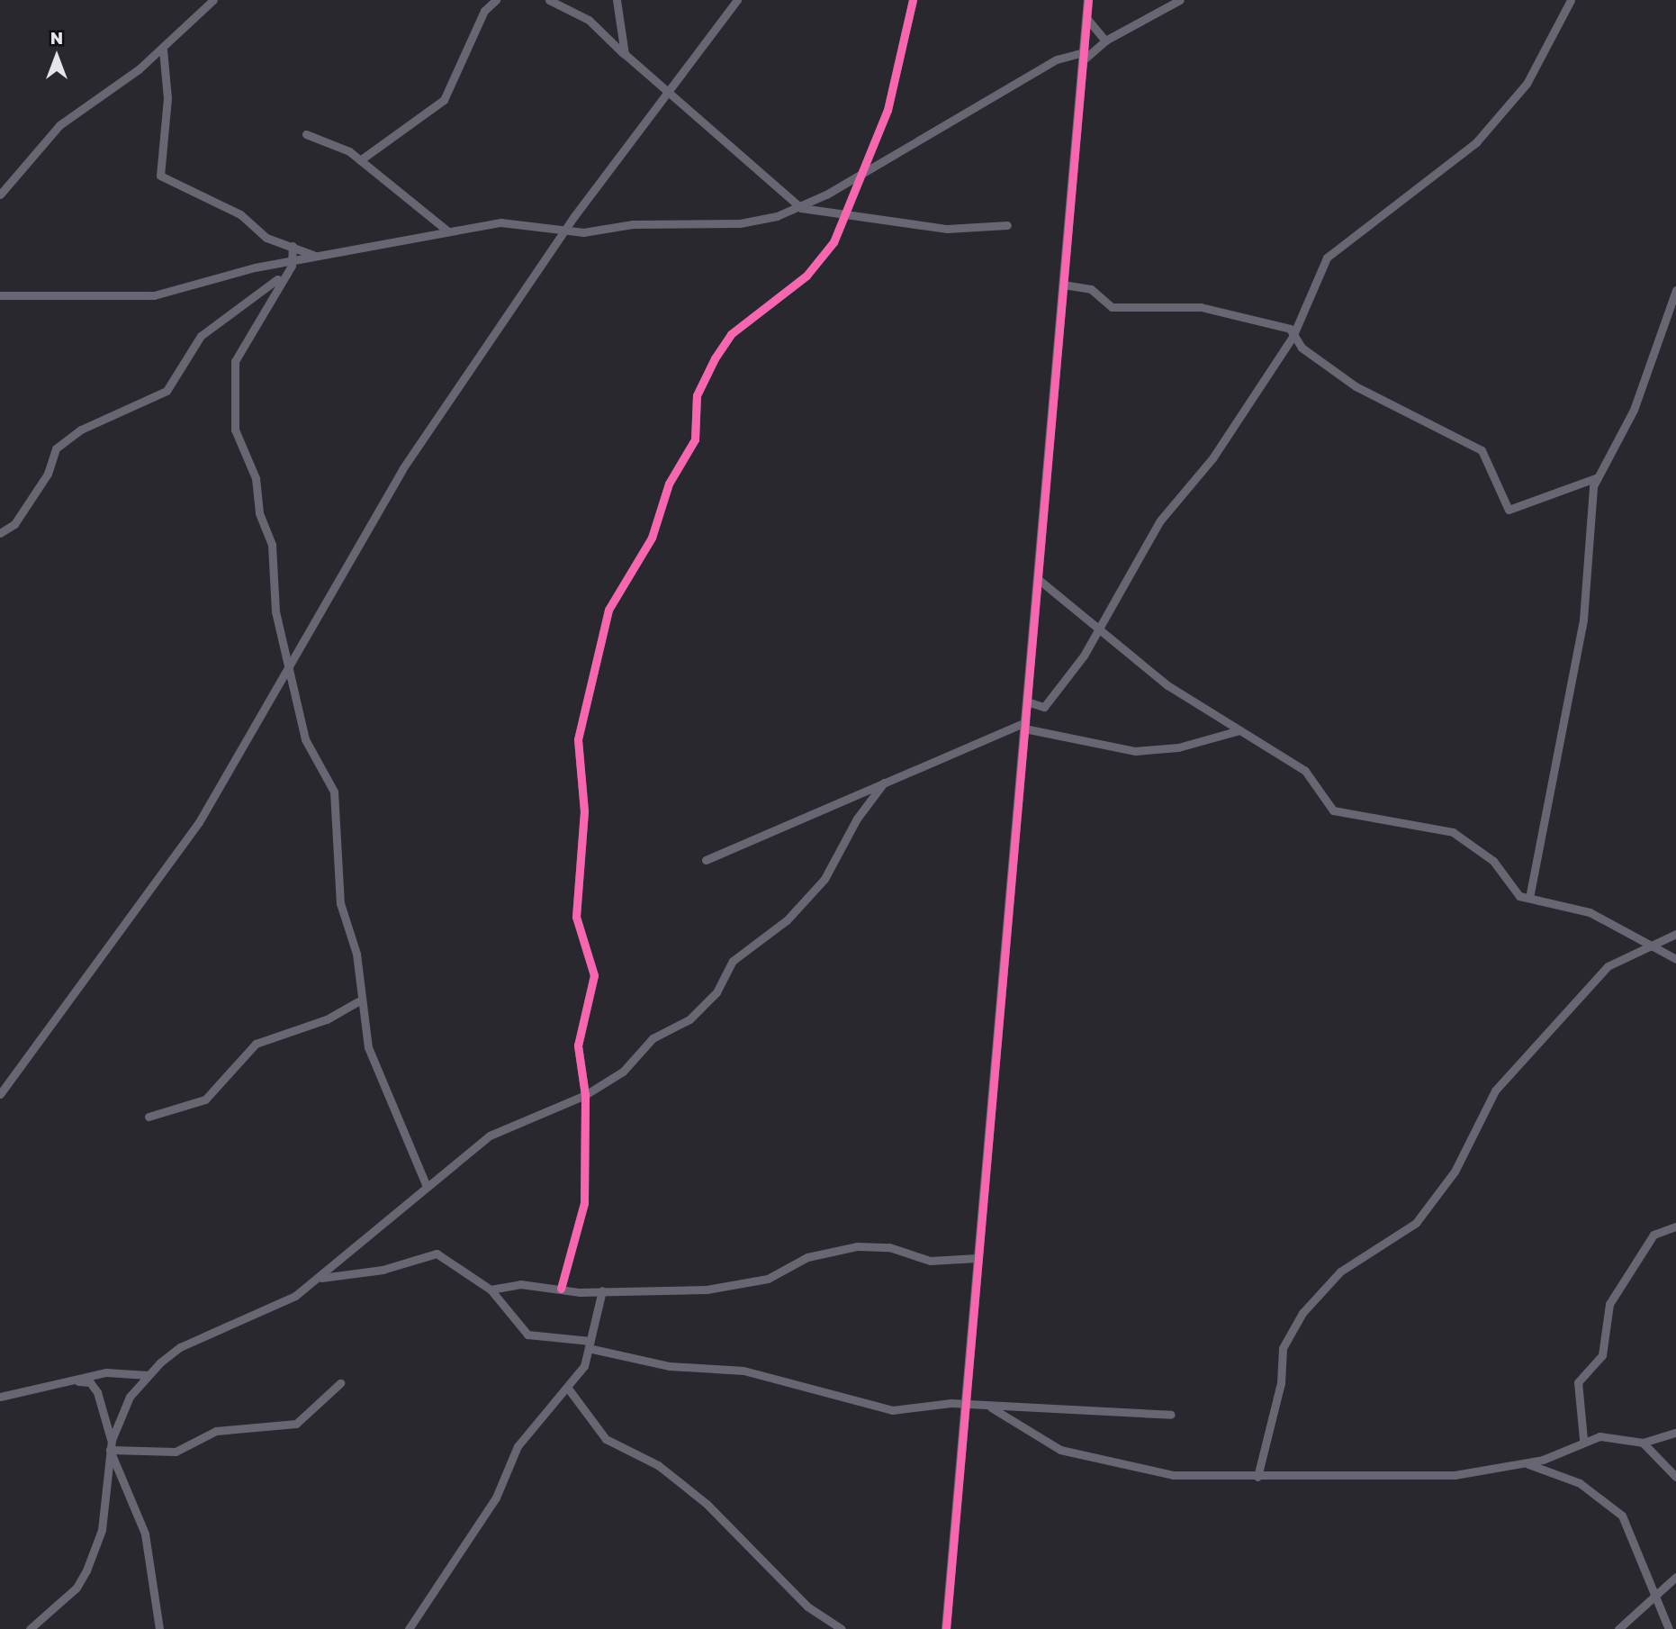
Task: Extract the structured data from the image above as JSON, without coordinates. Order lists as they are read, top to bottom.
{
  "north": "top"
}
